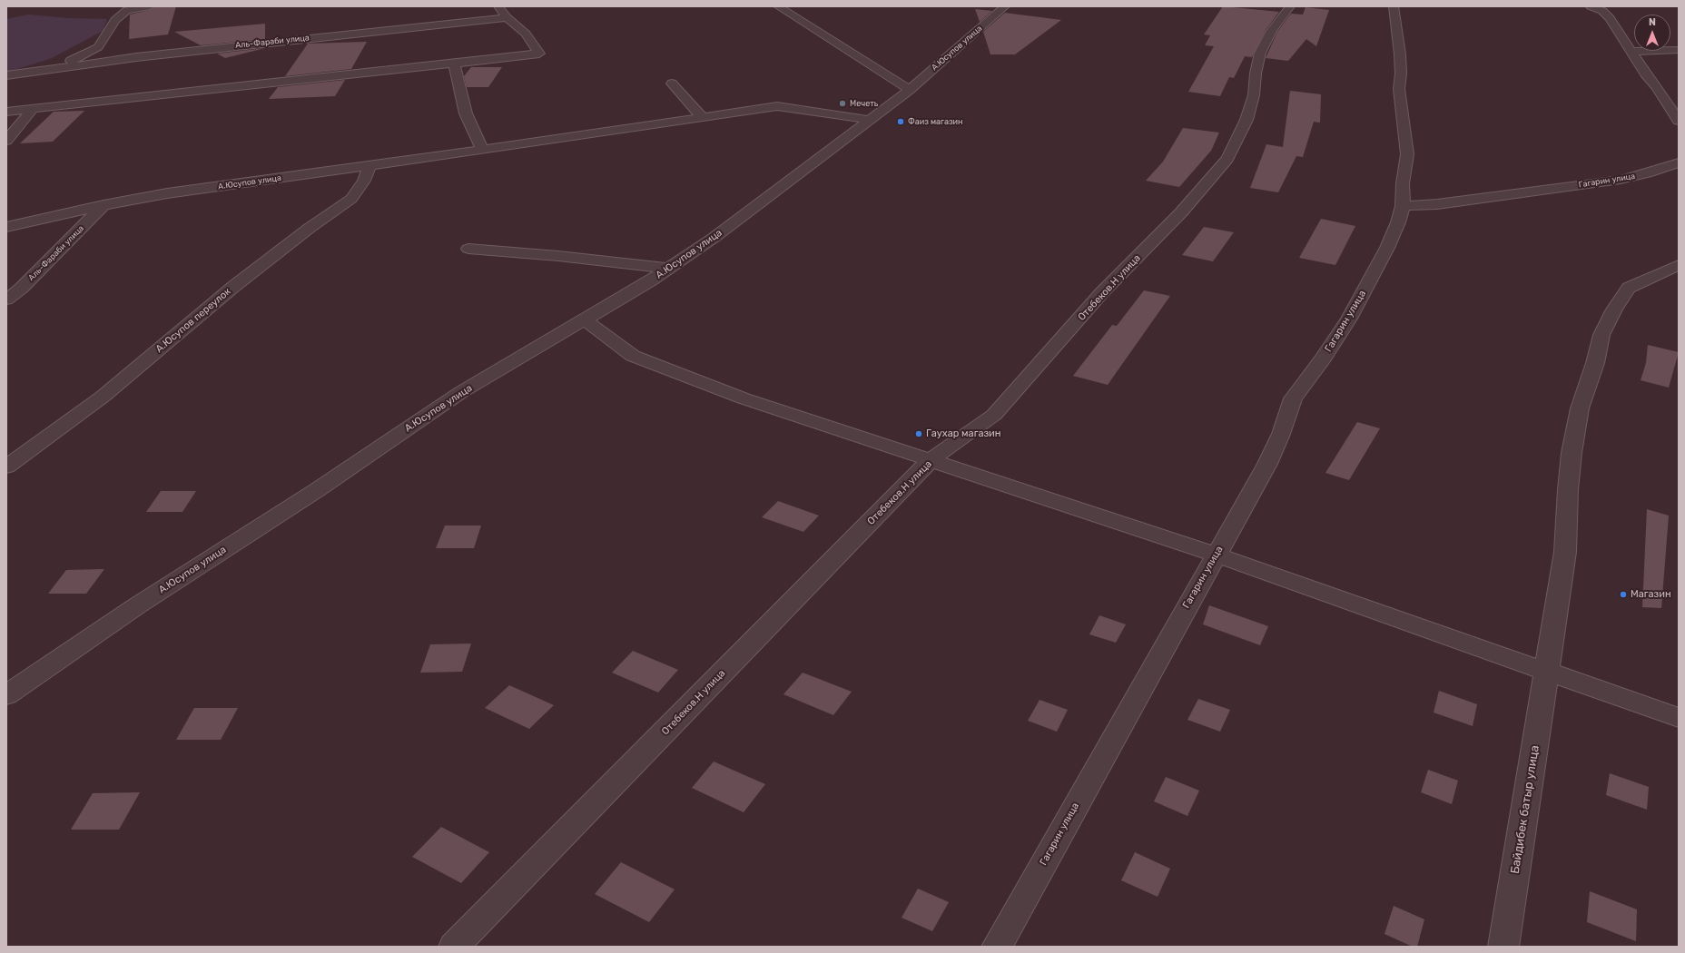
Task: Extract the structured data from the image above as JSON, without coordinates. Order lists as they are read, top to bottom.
{
  "streets": {
    "street": [
      "Аль-Фараби улица",
      "А.Юсупов улица",
      "Гагарин улица",
      "Отебеков.Н улица",
      "А.Юсупов переулок",
      "Байдибек батыр улица"
    ]
  },
  "crossings": [
    ["Аль-Фараби улица", "А.Юсупов улица"],
    ["А.Юсупов улица", "А.Юсупов переулок"]
  ],
  "places": [
    "Мечеть",
    "Фаиз магазин",
    "Гаухар магазин",
    "Магазин"
  ],
  "north": "top"
}
